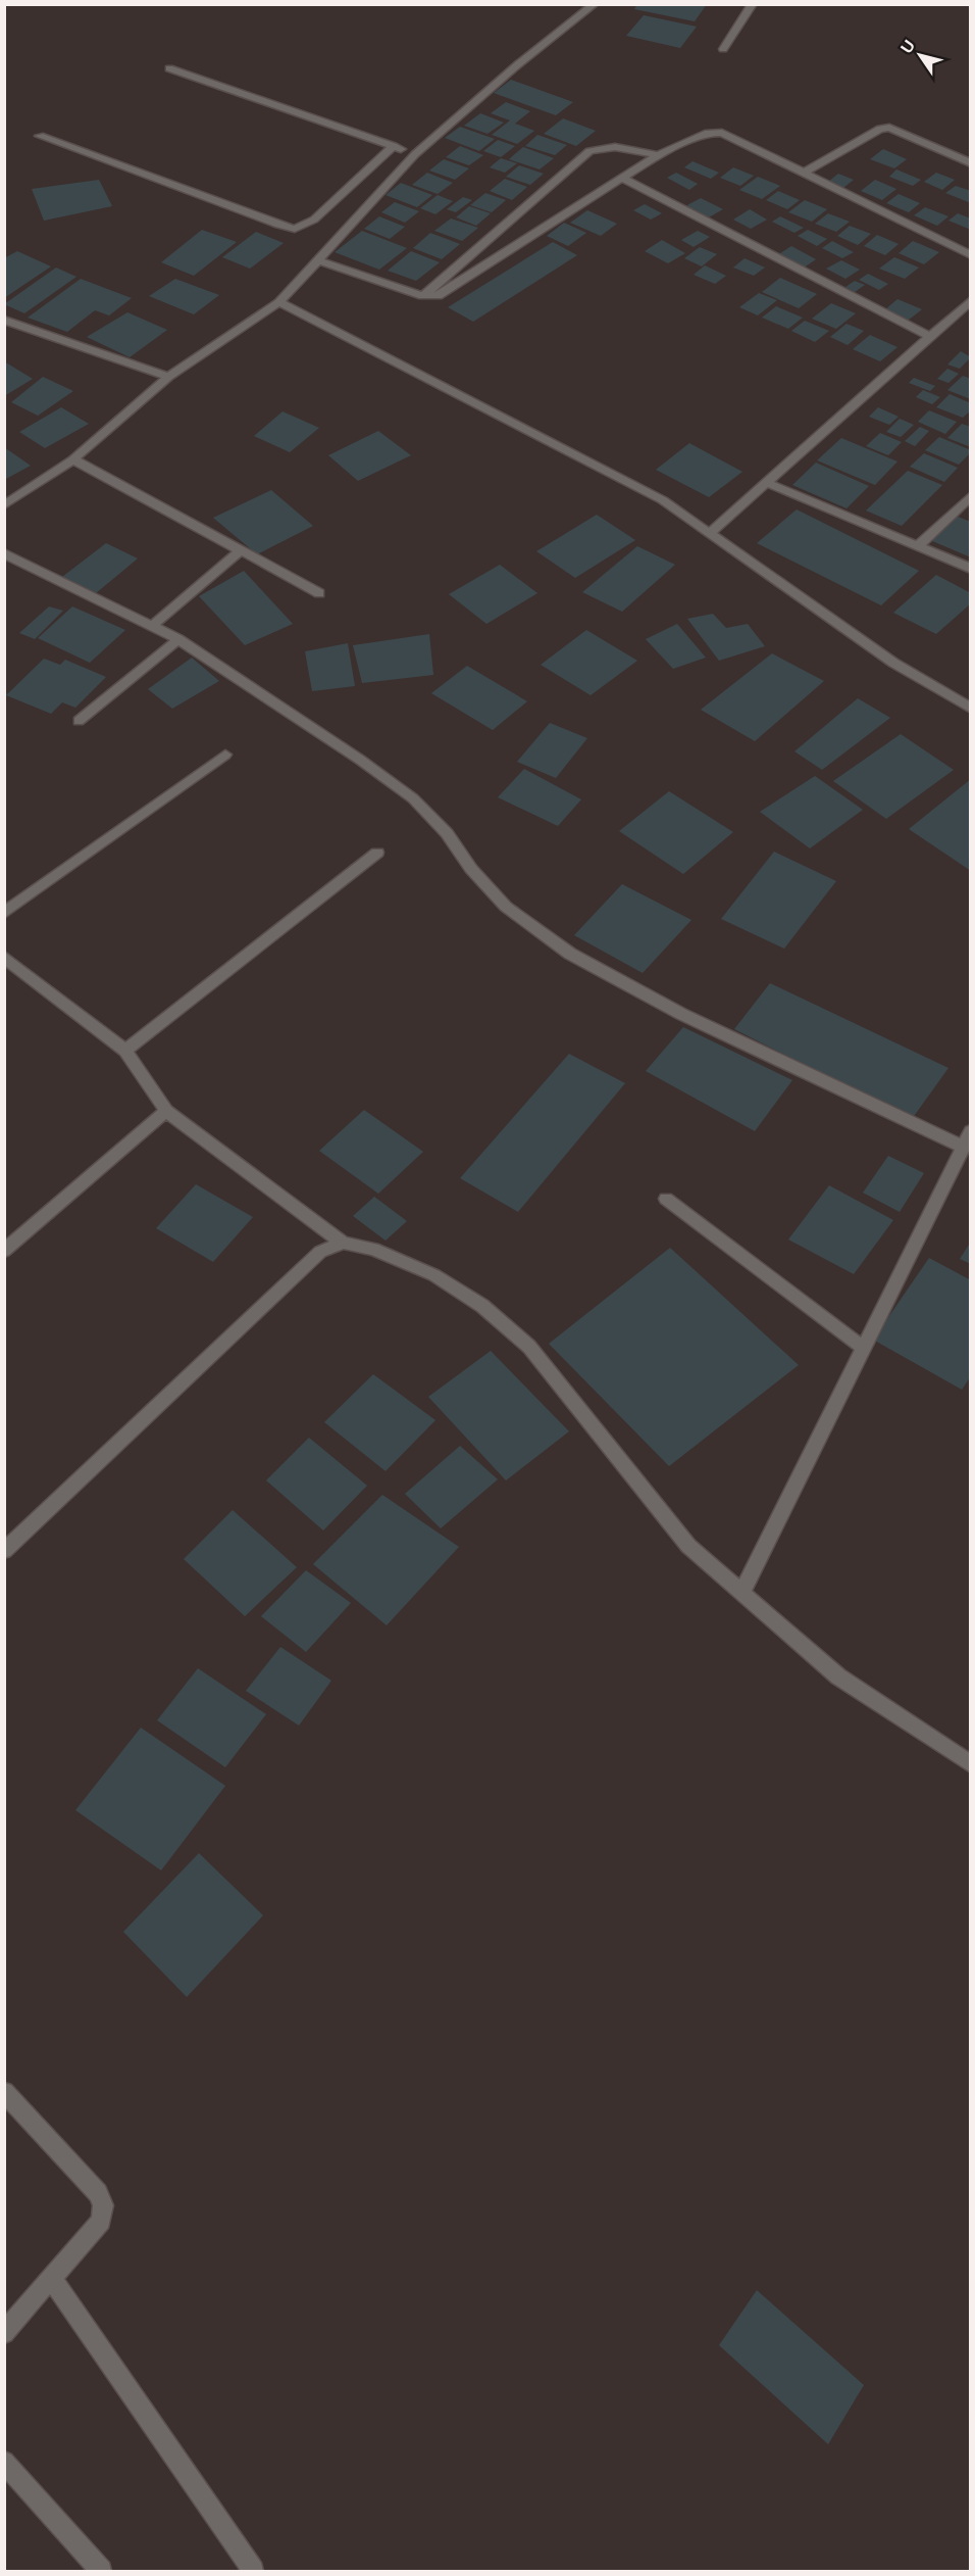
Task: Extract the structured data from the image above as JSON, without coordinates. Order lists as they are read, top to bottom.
{
  "north": "top left"
}
